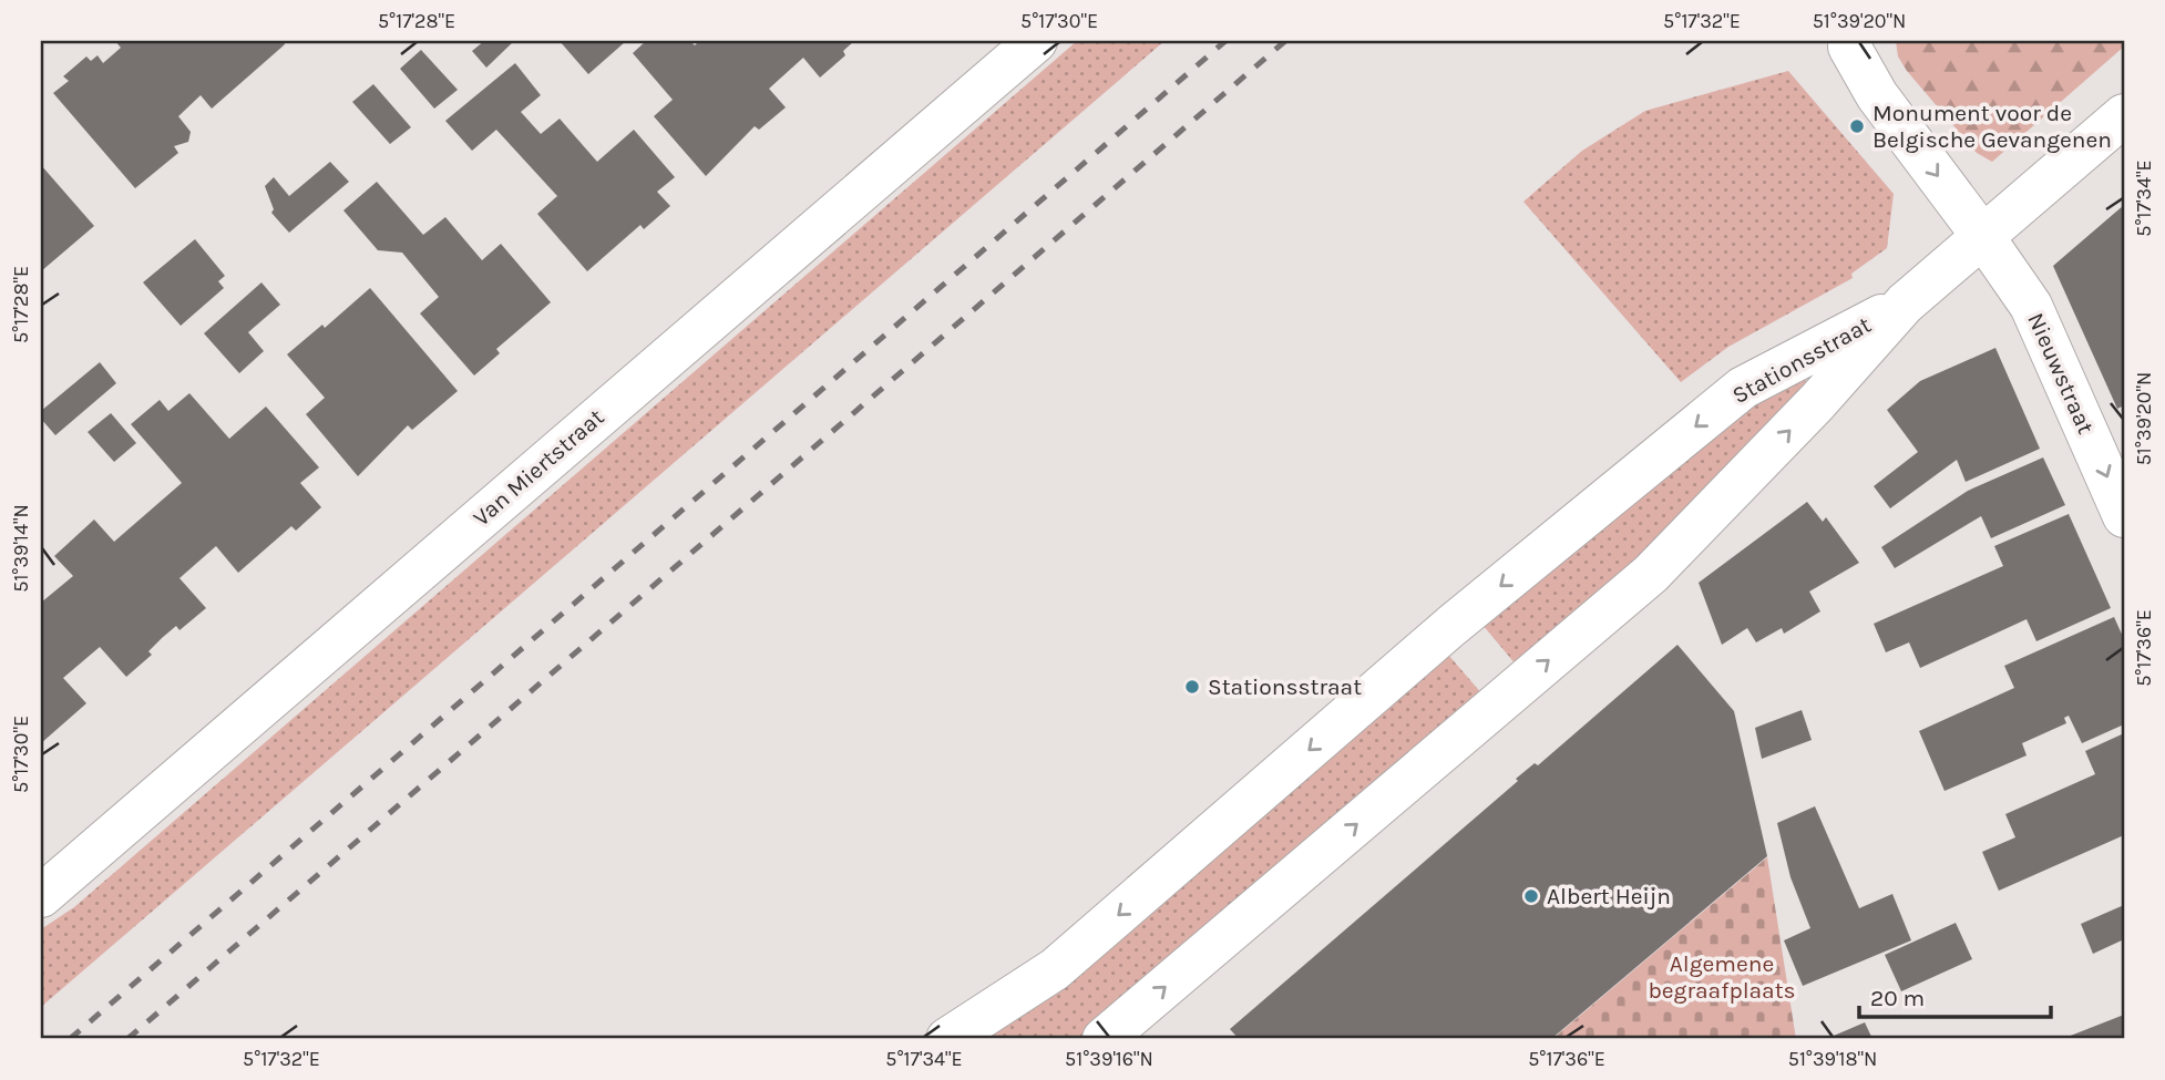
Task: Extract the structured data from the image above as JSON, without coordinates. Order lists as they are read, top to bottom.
{
  "streets": {
    "street": ["Stationsstraat", "Nieuwstraat", "Van Miertstraat"]
  },
  "crossings": [
    ["Stationsstraat", "Nieuwstraat"]
  ],
  "one_way": ["Nieuwstraat"],
  "parks": ["Algemene begraafplaats"],
  "places": ["Monument voor de Belgische Gevangenen", "Stationsstraat", "Albert Heijn"],
  "scale_bar": "20 m",
  "coordinates": [
    "5°17'28\"E",
    "5°17'30\"E",
    "5°17'32\"E",
    "51°39'20\"N",
    "5°17'34\"E",
    "51°39'14\"N",
    "5°17'36\"E",
    "51°39'16\"N",
    "51°39'18\"N"
  ]
}
